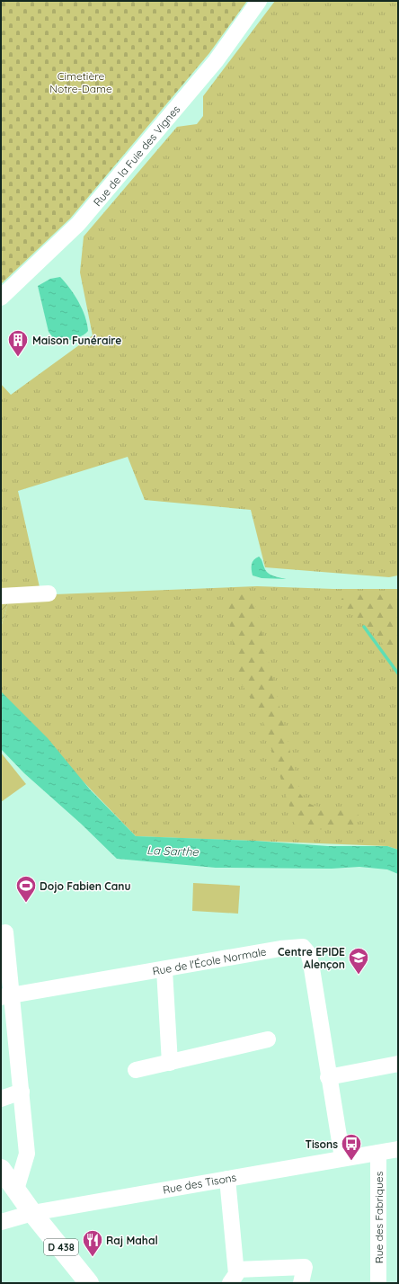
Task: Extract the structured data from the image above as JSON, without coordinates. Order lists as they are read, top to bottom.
{
  "streets": {
    "main road": ["D 438"],
    "street": [
      "Rue de la Fuie des Vignes",
      "Rue de l'École Normale",
      "Rue des Tisons",
      "Rue des Fabriques"
    ]
  },
  "crossings": [
    ["Rue de l'École Normale", "Rue des Tisons"],
    ["Rue des Tisons", "Rue des Fabriques"],
    ["Rue des Tisons", "D 438"]
  ],
  "water": ["La Sarthe"],
  "parks": ["Cimetière Notre-Dame"],
  "places": {
    "building": ["Maison Funéraire"],
    "sports": ["Dojo Fabien Canu"],
    "school or university": ["Centre EPIDE Alençon"],
    "bus stop": ["Tisons"],
    "restaurant": ["Raj Mahal"]
  }
}
